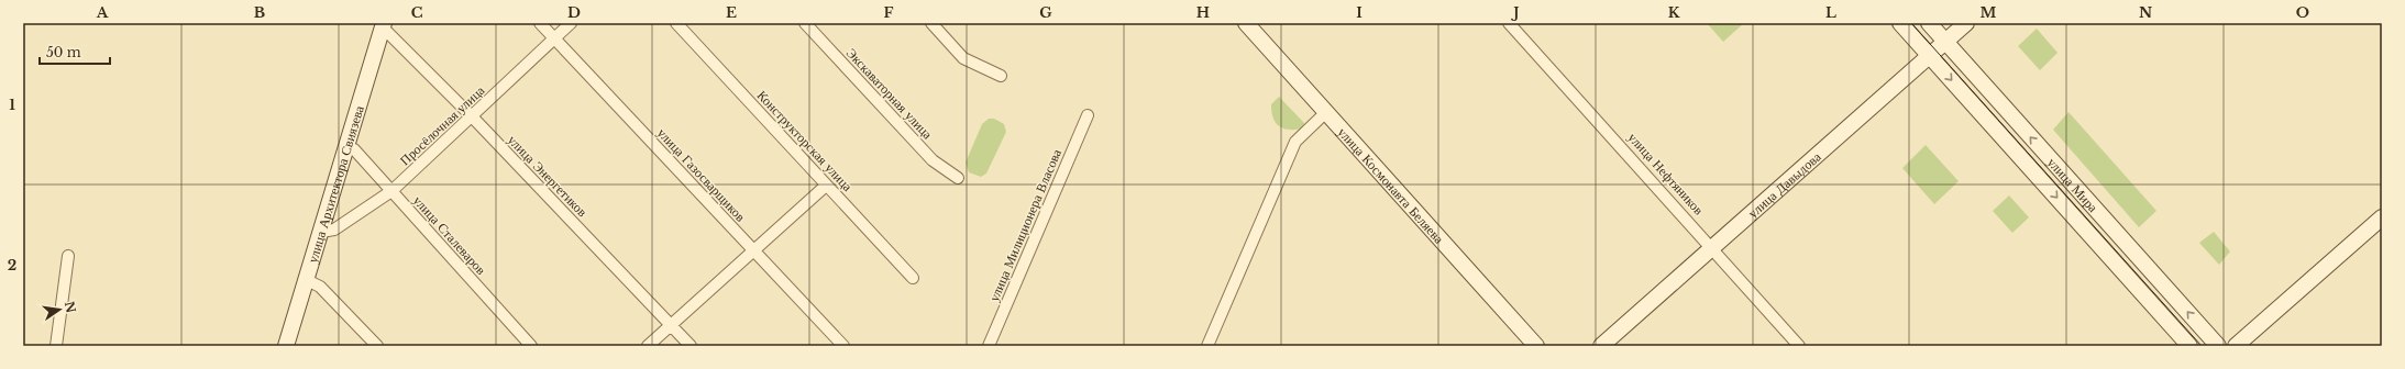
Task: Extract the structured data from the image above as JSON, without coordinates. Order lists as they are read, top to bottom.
{
  "streets": {
    "main road": [
      "улица Архитектора Свиязева",
      "улица Космонавта Беляева",
      "улица Мира",
      "улица Давыдова"
    ],
    "street": [
      "Экскаваторная улица",
      "Просёлочная улица",
      "Конструкторская улица",
      "улица Нефтяников",
      "улица Газосварщиков",
      "улица Энергетиков",
      "улица Милиционера Власова",
      "улица Сталеваров"
    ]
  },
  "crossings": [
    ["Просёлочная улица", "улица Газосварщиков"],
    ["Просёлочная улица", "улица Энергетиков"],
    ["Просёлочная улица", "улица Архитектора Свиязева"],
    ["Просёлочная улица", "улица Сталеваров"],
    ["улица Нефтяников", "улица Давыдова"],
    ["улица Энергетиков", "улица Архитектора Свиязева"],
    ["улица Архитектора Свиязева", "улица Сталеваров"],
    ["улица Мира", "улица Давыдова"]
  ],
  "scale_bar": "50 m",
  "north": "right",
  "grid": {
    "columns": [
      "A",
      "B",
      "C",
      "D",
      "E",
      "F",
      "G",
      "H",
      "I",
      "J",
      "K",
      "L",
      "M",
      "N",
      "O"
    ],
    "rows": ["1", "2"]
  }
}
